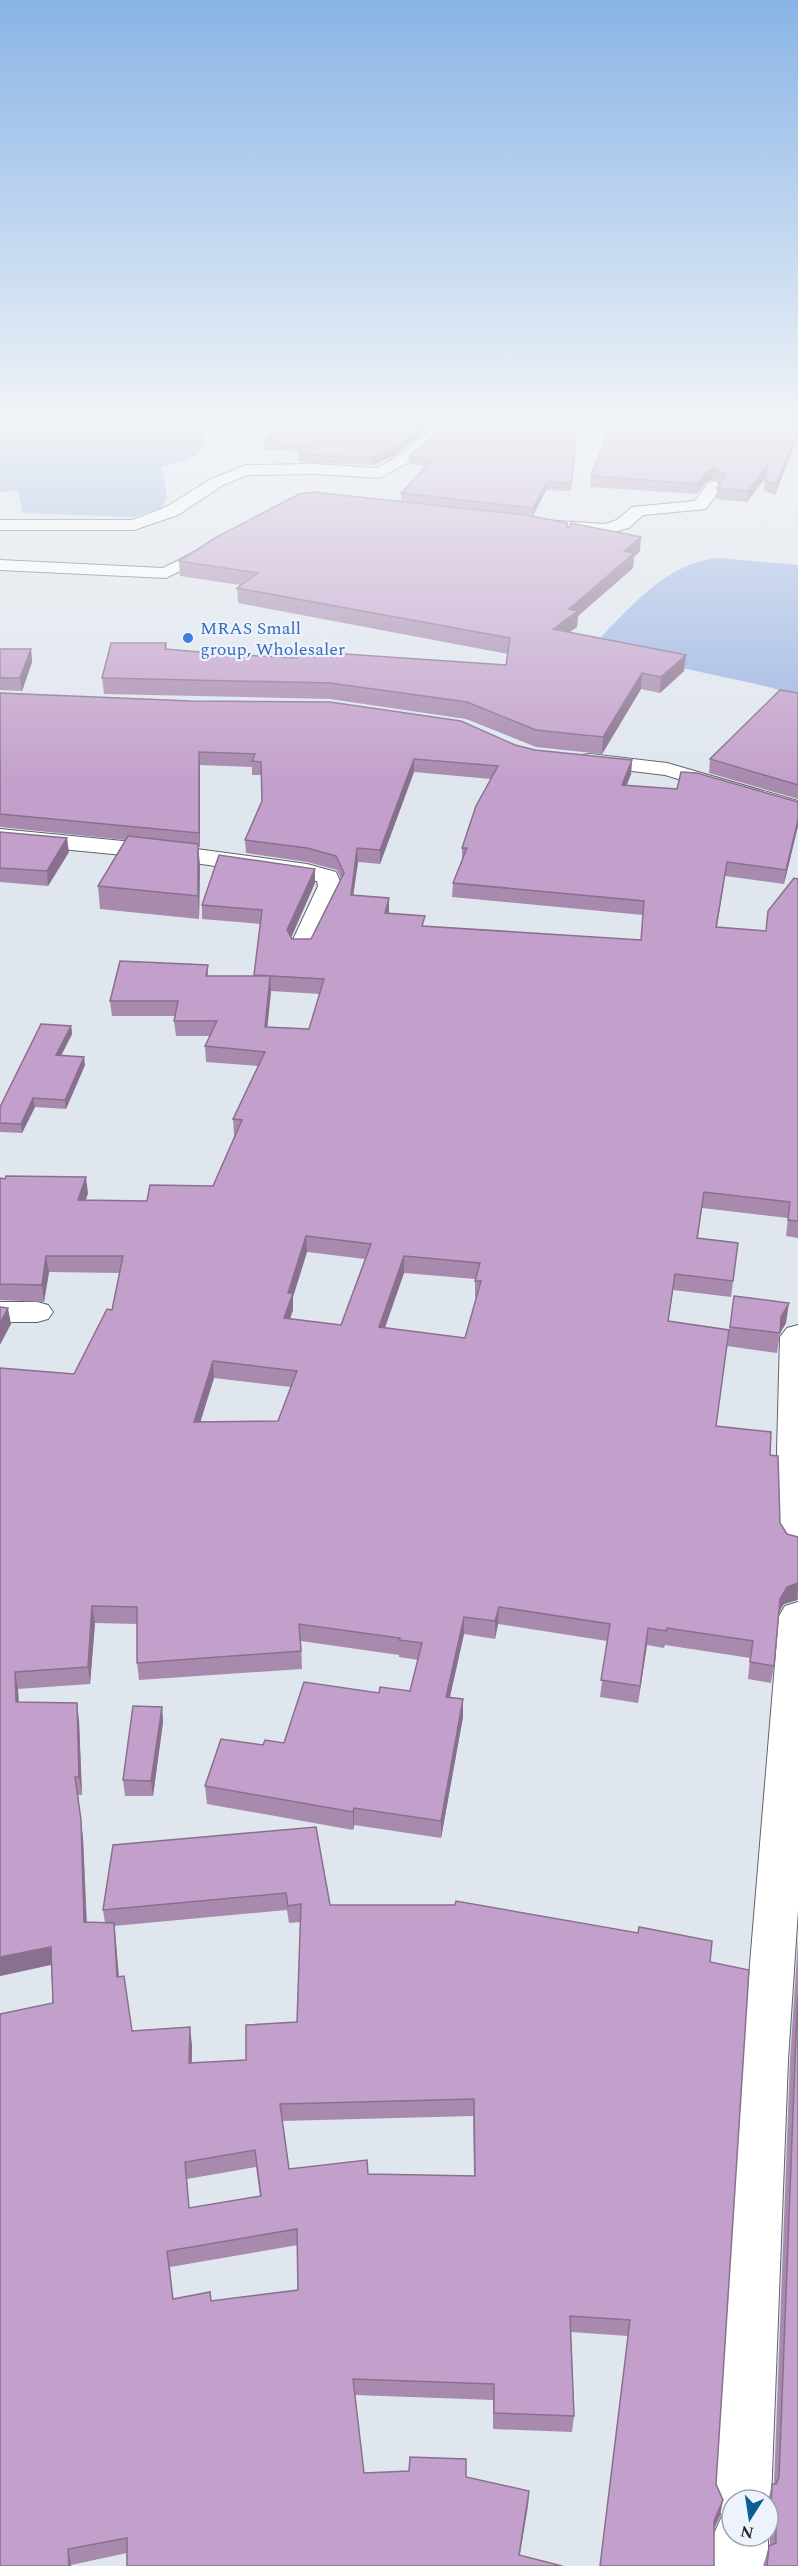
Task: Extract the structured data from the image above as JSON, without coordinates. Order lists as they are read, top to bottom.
{
  "places": ["MRAS Small group, Wholesaler"],
  "north": "bottom"
}
